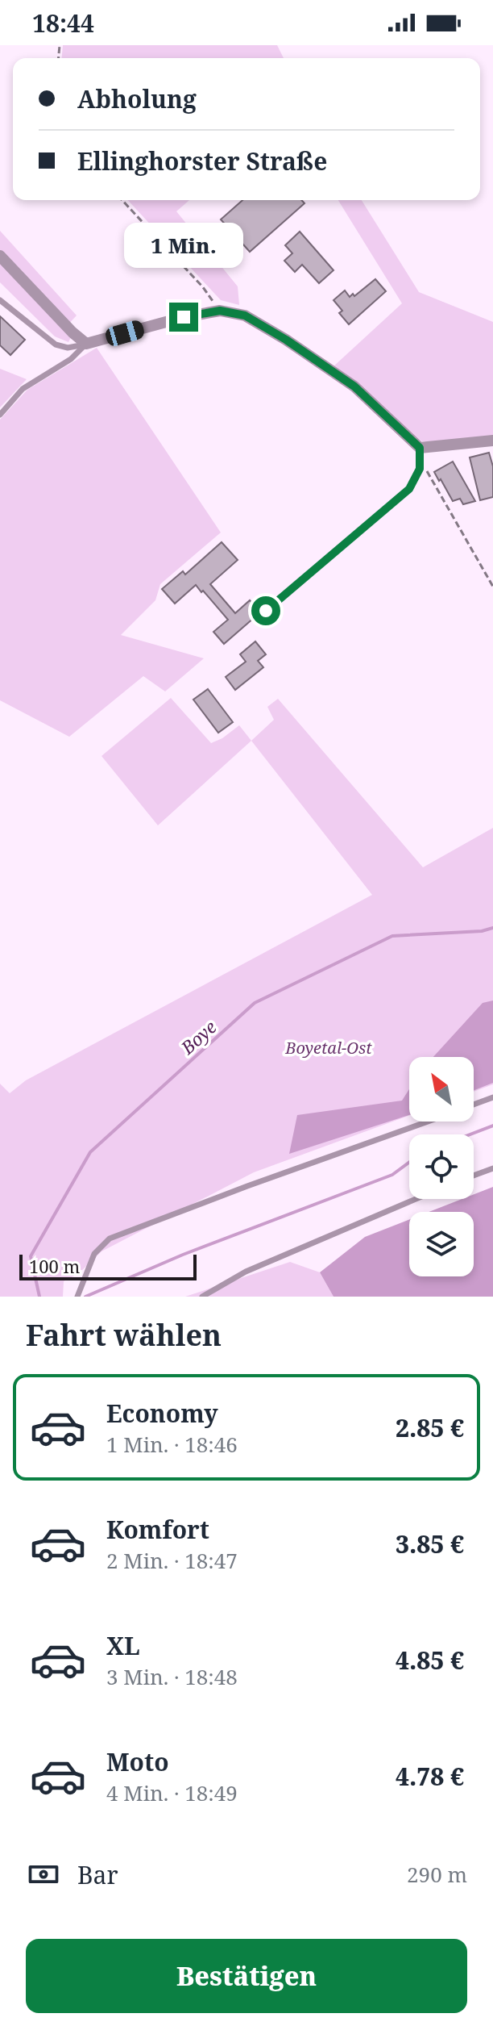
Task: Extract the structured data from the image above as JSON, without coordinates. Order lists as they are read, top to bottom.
{
  "water": ["Boye"],
  "parks": ["Boyetal-Ost"],
  "scale_bar": "100 m",
  "north": "top left",
  "page": {
    "status": "18:44",
    "banner": ["Abholung", "Ellinghorster Straße"],
    "bubble": "1 Min.",
    "scale": "100 m",
    "heading": "Fahrt wählen",
    "list": [
      {
        "name": "Economy",
        "note": "1 Min. · 18:46",
        "value": "2.85 €"
      },
      {
        "name": "Komfort",
        "note": "2 Min. · 18:47",
        "value": "3.85 €"
      },
      {
        "name": "XL",
        "note": "3 Min. · 18:48",
        "value": "4.85 €"
      },
      {
        "name": "Moto",
        "note": "4 Min. · 18:49",
        "value": "4.78 €"
      }
    ],
    "pay": ["Bar", "290 m"],
    "buttons": "Bestätigen"
  }
}
